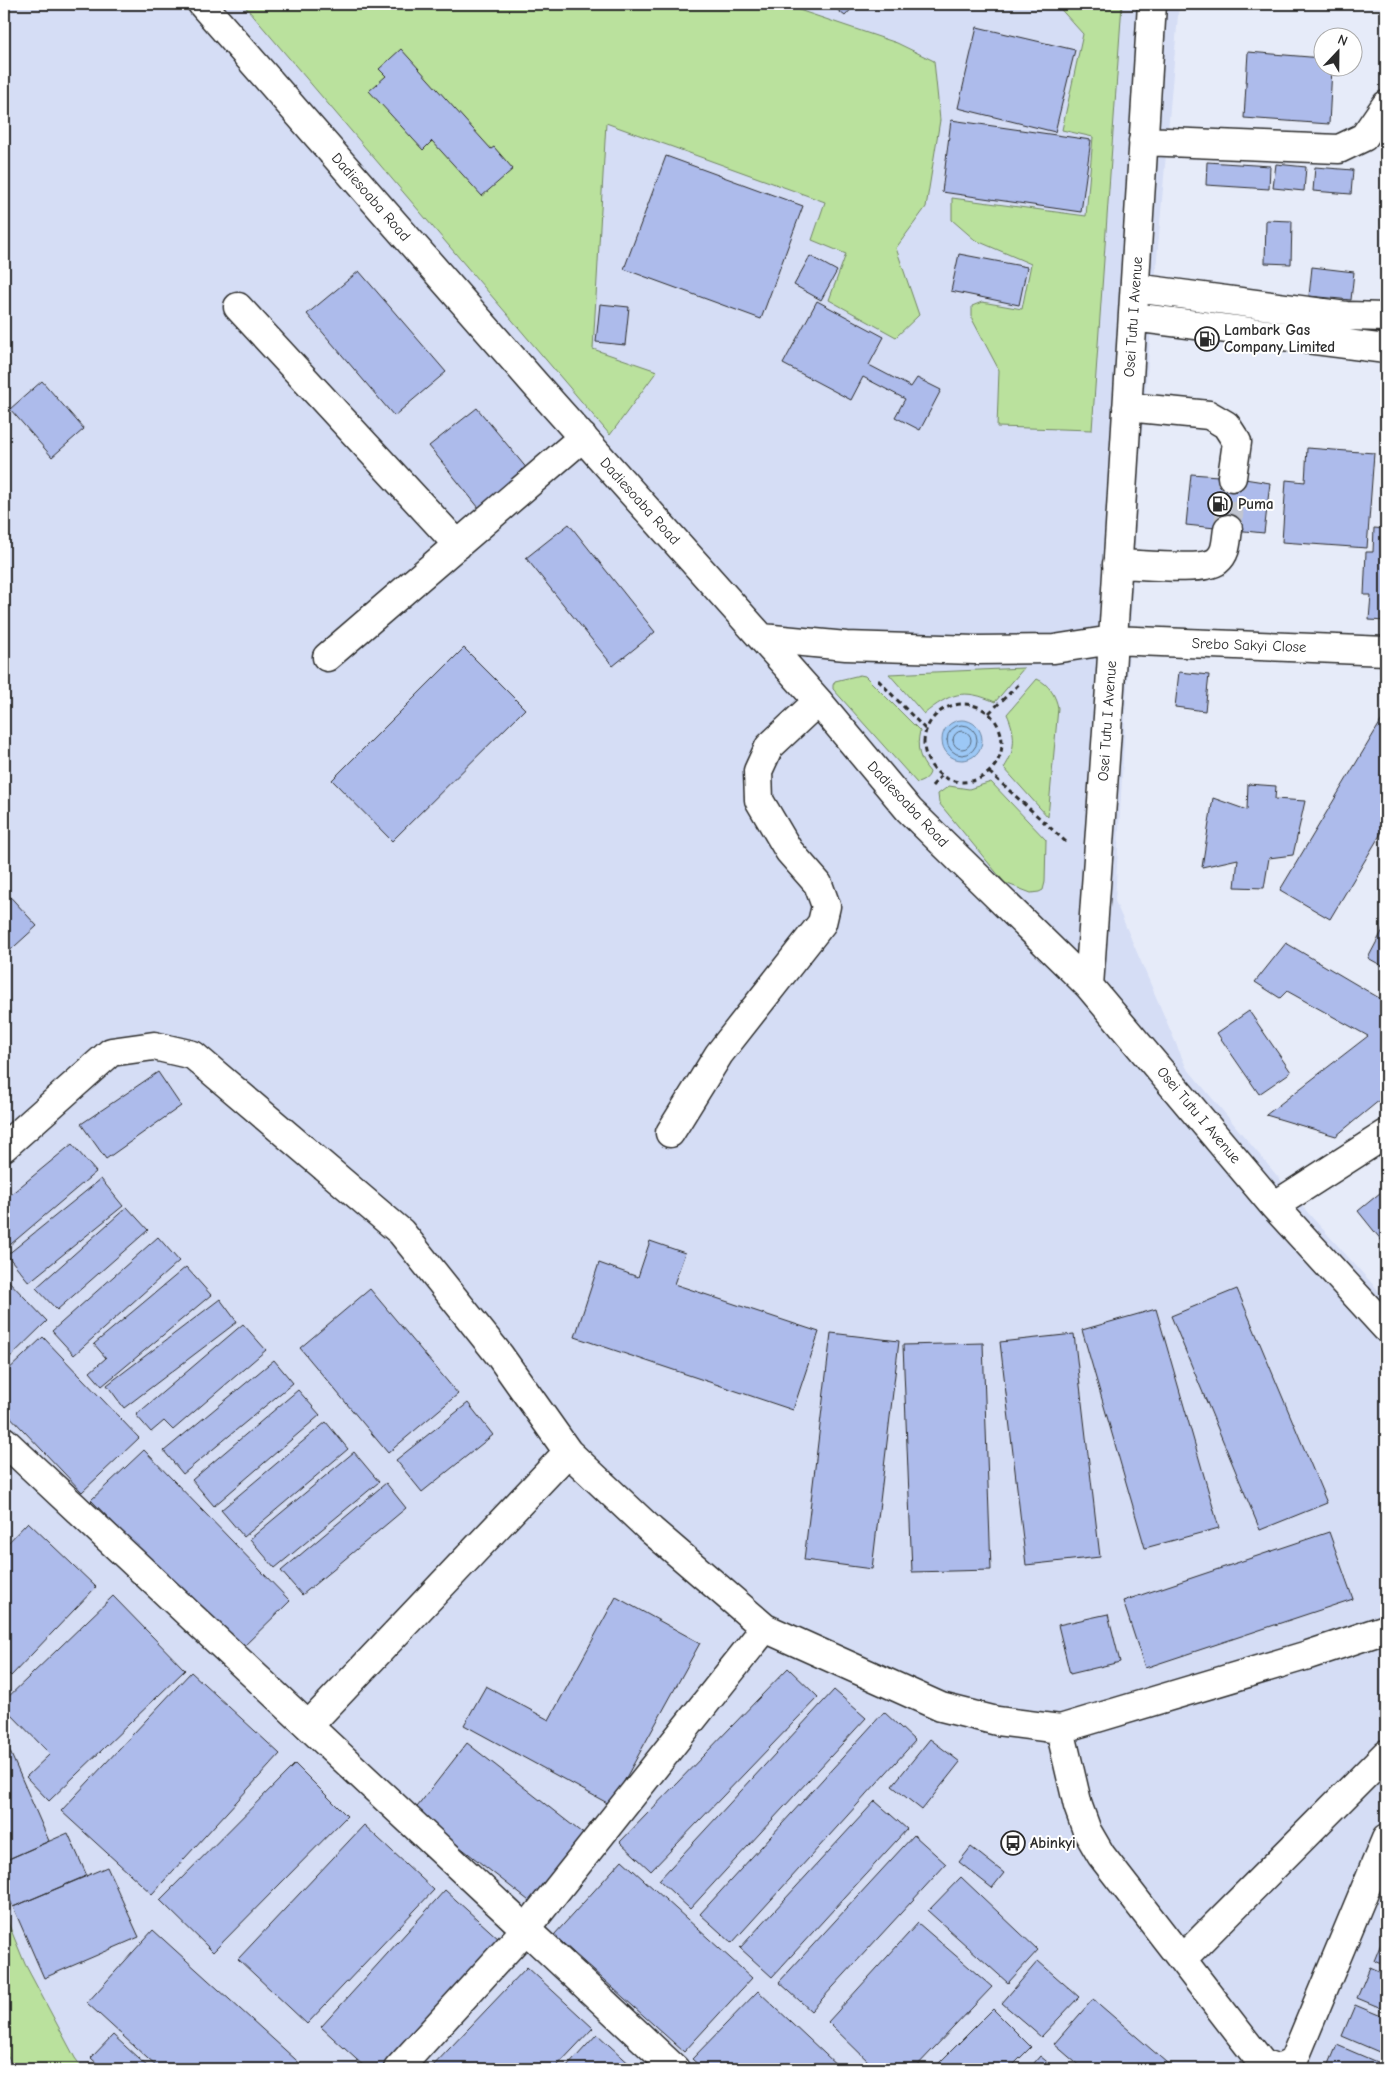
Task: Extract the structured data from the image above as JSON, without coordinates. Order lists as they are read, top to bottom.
{
  "streets": {
    "street": ["Dadiesoaba Road", "Osei Tutu I Avenue", "Srebo Sakyi Close"]
  },
  "crossings": [
    ["Dadiesoaba Road", "Osei Tutu I Avenue"],
    ["Dadiesoaba Road", "Srebo Sakyi Close"],
    ["Osei Tutu I Avenue", "Srebo Sakyi Close"]
  ],
  "places": {
    "fuel station": ["Lambark Gas Company Limited", "Puma"],
    "bus stop": ["Abinkyi"]
  },
  "north": "top"
}
